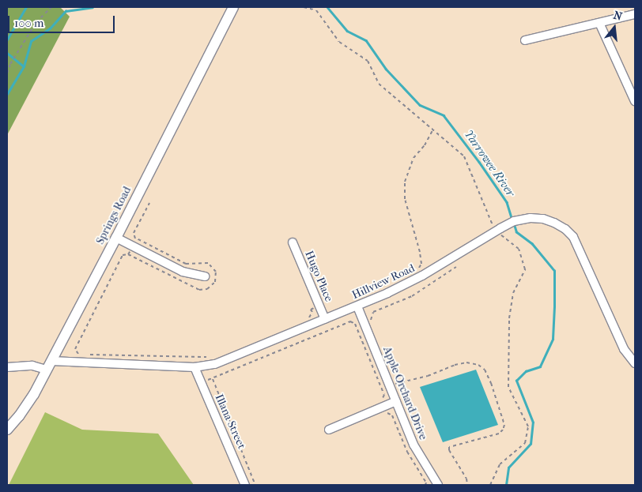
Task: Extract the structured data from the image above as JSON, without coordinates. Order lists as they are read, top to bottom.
{
  "streets": {
    "street": [
      "Springs Road",
      "Hugo Place",
      "Hillview Road",
      "Apple Orchard Drive",
      "Illana Street"
    ]
  },
  "crossings": [
    ["Springs Road", "Hillview Road"],
    ["Hugo Place", "Hillview Road"],
    ["Hillview Road", "Apple Orchard Drive"],
    ["Hillview Road", "Illana Street"]
  ],
  "water": ["Yarrowee River"],
  "scale_bar": "100 m",
  "north": "top"
}
